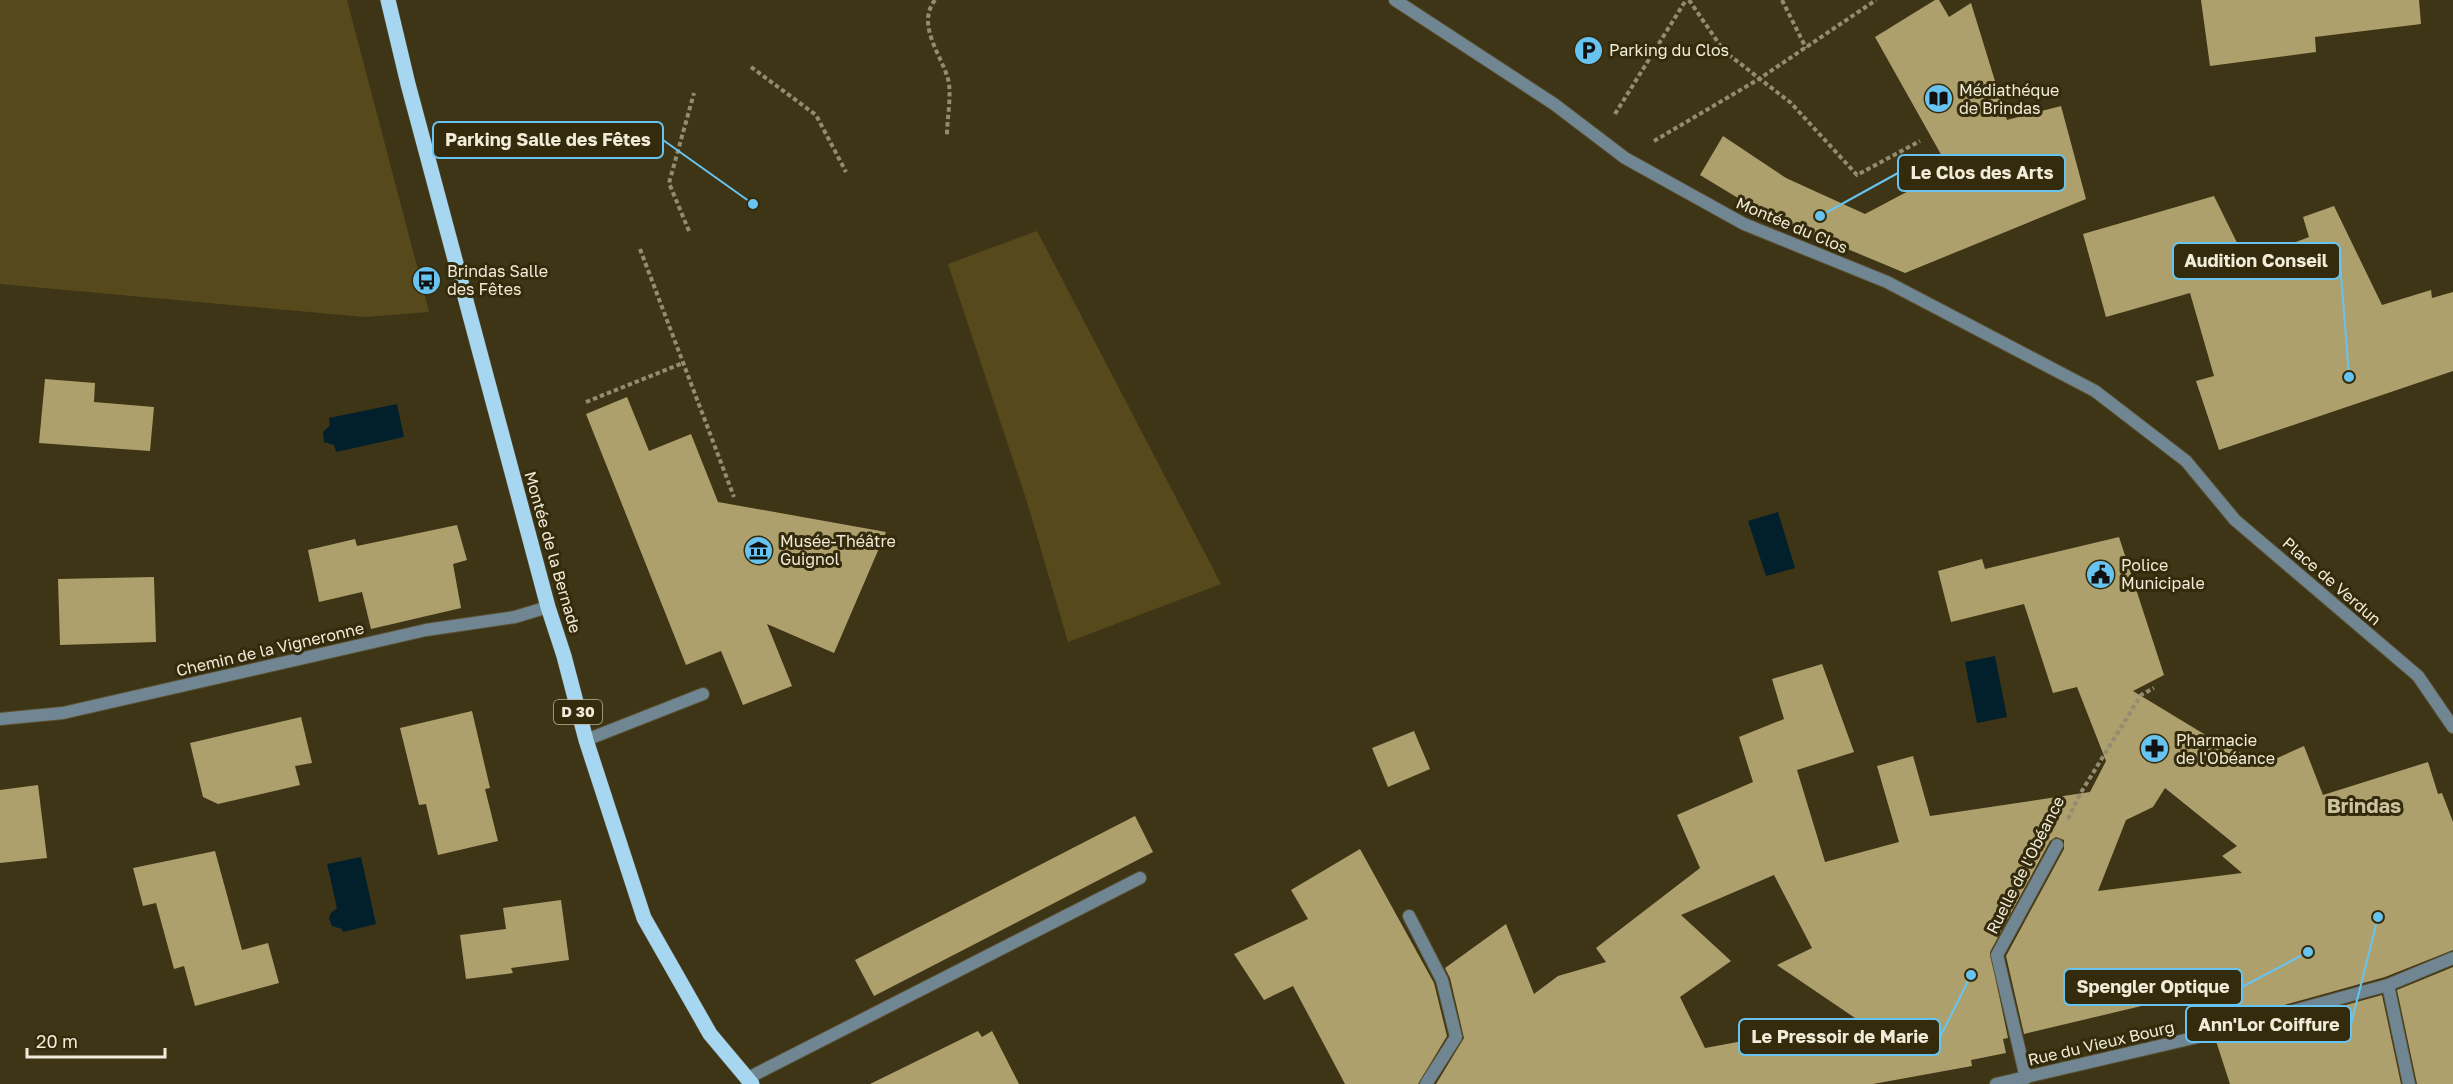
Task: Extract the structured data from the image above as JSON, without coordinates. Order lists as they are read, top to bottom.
{
  "streets": {
    "main road": ["Montée de la Bernade", "D 30"],
    "street": [
      "Montée du Clos",
      "Place de Verdun",
      "Chemin de la Vigneronne",
      "Ruelle de l'Obéance",
      "Rue du Vieux Bourg"
    ]
  },
  "crossings": [
    ["Montée du Clos", "Place de Verdun"],
    ["Montée de la Bernade", "Chemin de la Vigneronne"],
    ["Ruelle de l'Obéance", "Rue du Vieux Bourg"]
  ],
  "districts": ["Brindas"],
  "places": {
    "parking": ["Parking du Clos"],
    "library": ["Médiathéque de Brindas"],
    "other": [
      "Parking Salle des Fêtes",
      "Le Clos des Arts",
      "Audition Conseil",
      "Ann'Lor Coiffure",
      "Spengler Optique",
      "Le Pressoir de Marie"
    ],
    "bus stop": ["Brindas Salle des Fêtes"],
    "museum": ["Musée-Théâtre Guignol"],
    "public building": ["Police Municipale"],
    "pharmacy": ["Pharmacie de l'Obéance"]
  },
  "scale_bar": "20 m"
}
